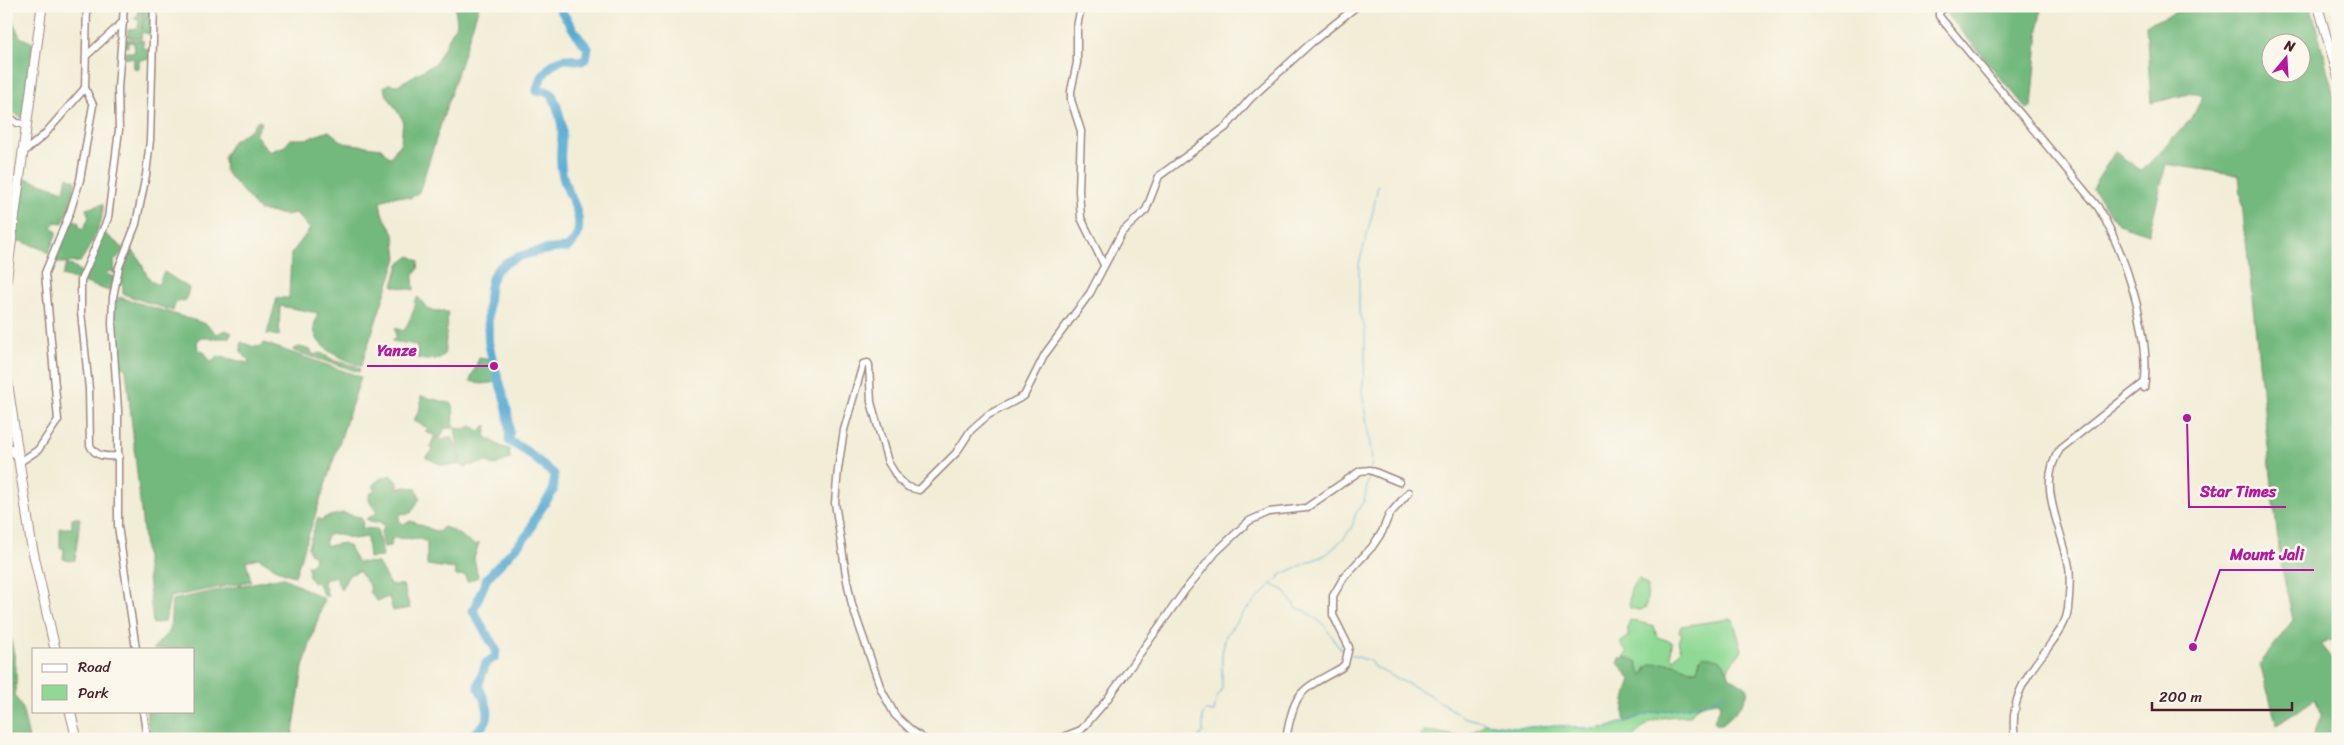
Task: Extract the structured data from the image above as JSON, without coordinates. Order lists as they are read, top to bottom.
{
  "places": ["Yanze", "Star Times", "Mount Jali"],
  "legend": ["Road", "Park"],
  "scale_bar": "200 m",
  "north": "top"
}
